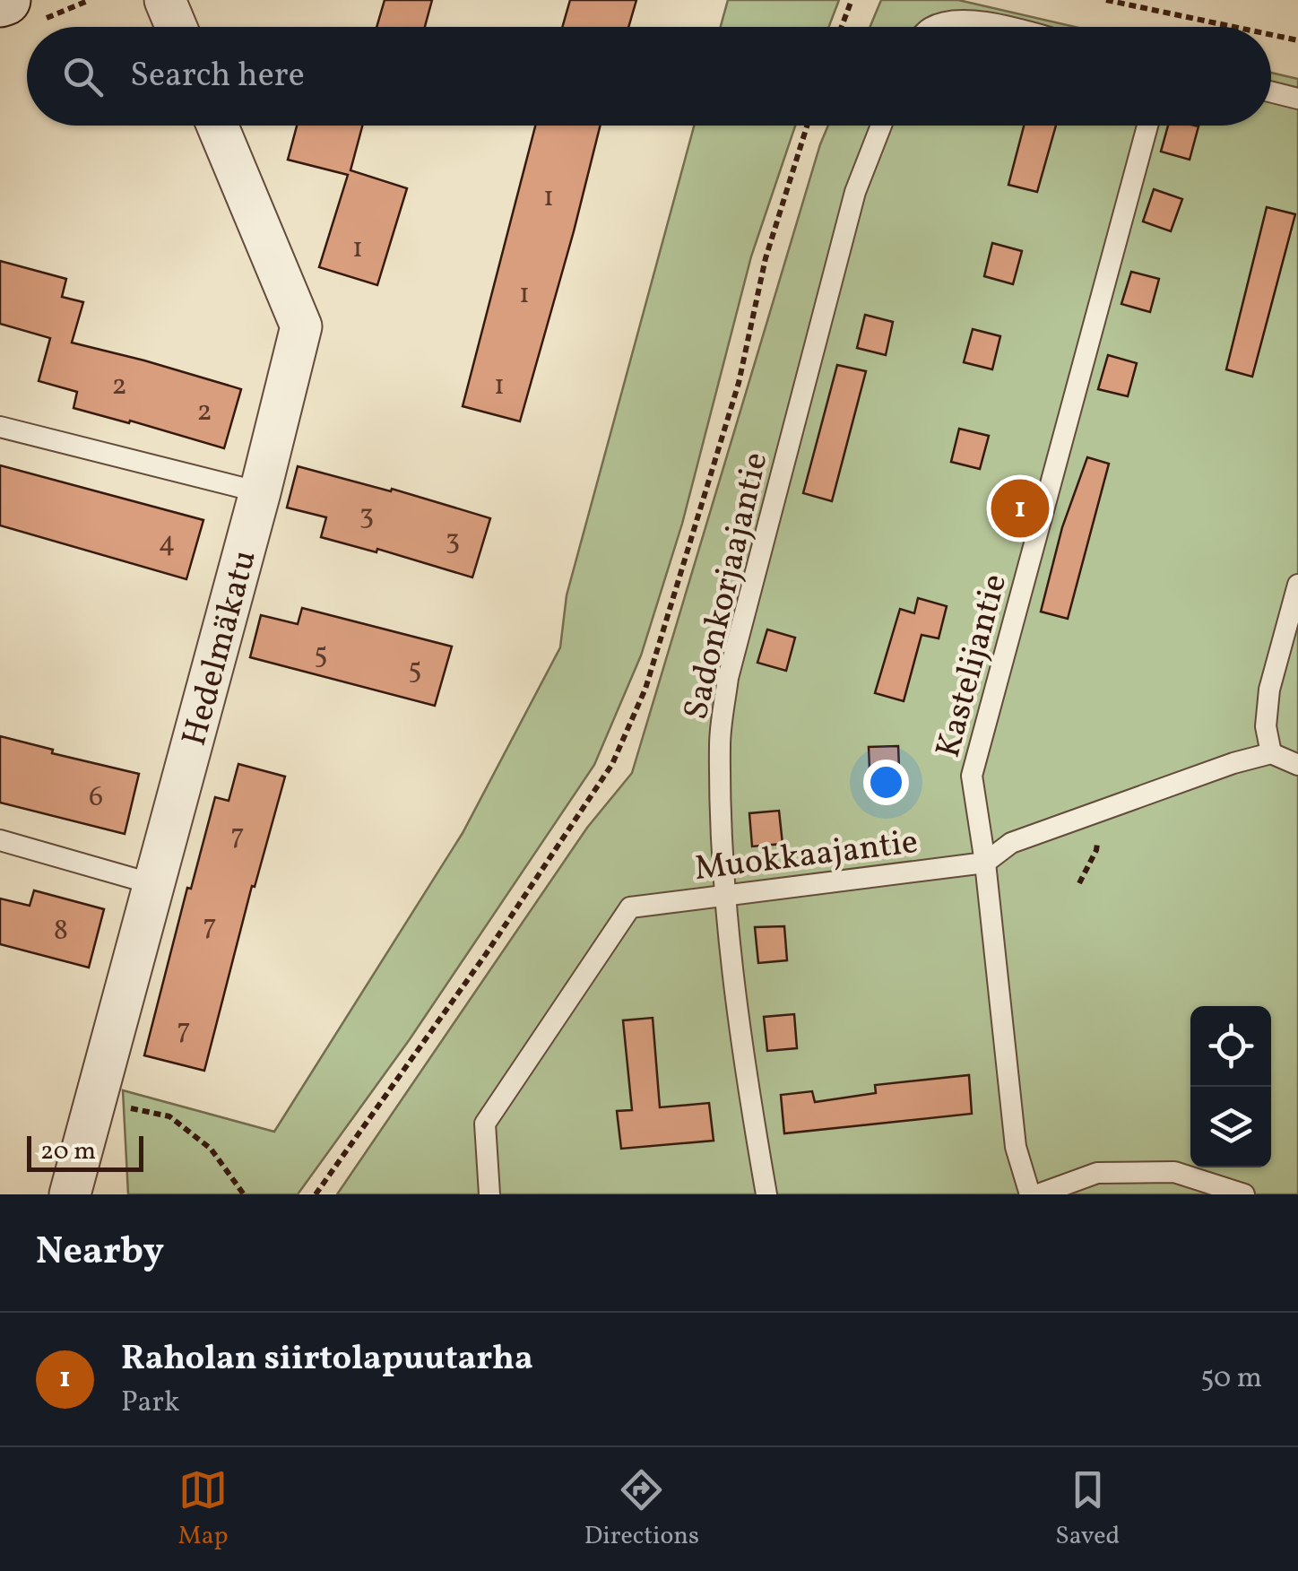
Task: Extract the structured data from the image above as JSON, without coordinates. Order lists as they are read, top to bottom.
{
  "streets": {
    "street": ["Hedelmäkatu"],
    "lane": ["Sadonkorjaajantie", "Kastelijantie", "Muokkaajantie"]
  },
  "crossings": [
    ["Sadonkorjaajantie", "Muokkaajantie"],
    ["Kastelijantie", "Muokkaajantie"]
  ],
  "house_numbers": [
    "1",
    "1",
    "1",
    "2",
    "1",
    "2",
    "3",
    "3",
    "4",
    "5",
    "5",
    "6",
    "7",
    "7",
    "8",
    "7"
  ],
  "scale_bar": "20 m",
  "page": {
    "search": "Search here",
    "pins": "1",
    "scale": "20 m",
    "heading": "Nearby",
    "list": [
      {
        "mark": "1",
        "name": "Raholan siirtolapuutarha",
        "note": "Park",
        "value": "50 m"
      }
    ],
    "nav": ["Map", "Directions", "Saved"]
  }
}
